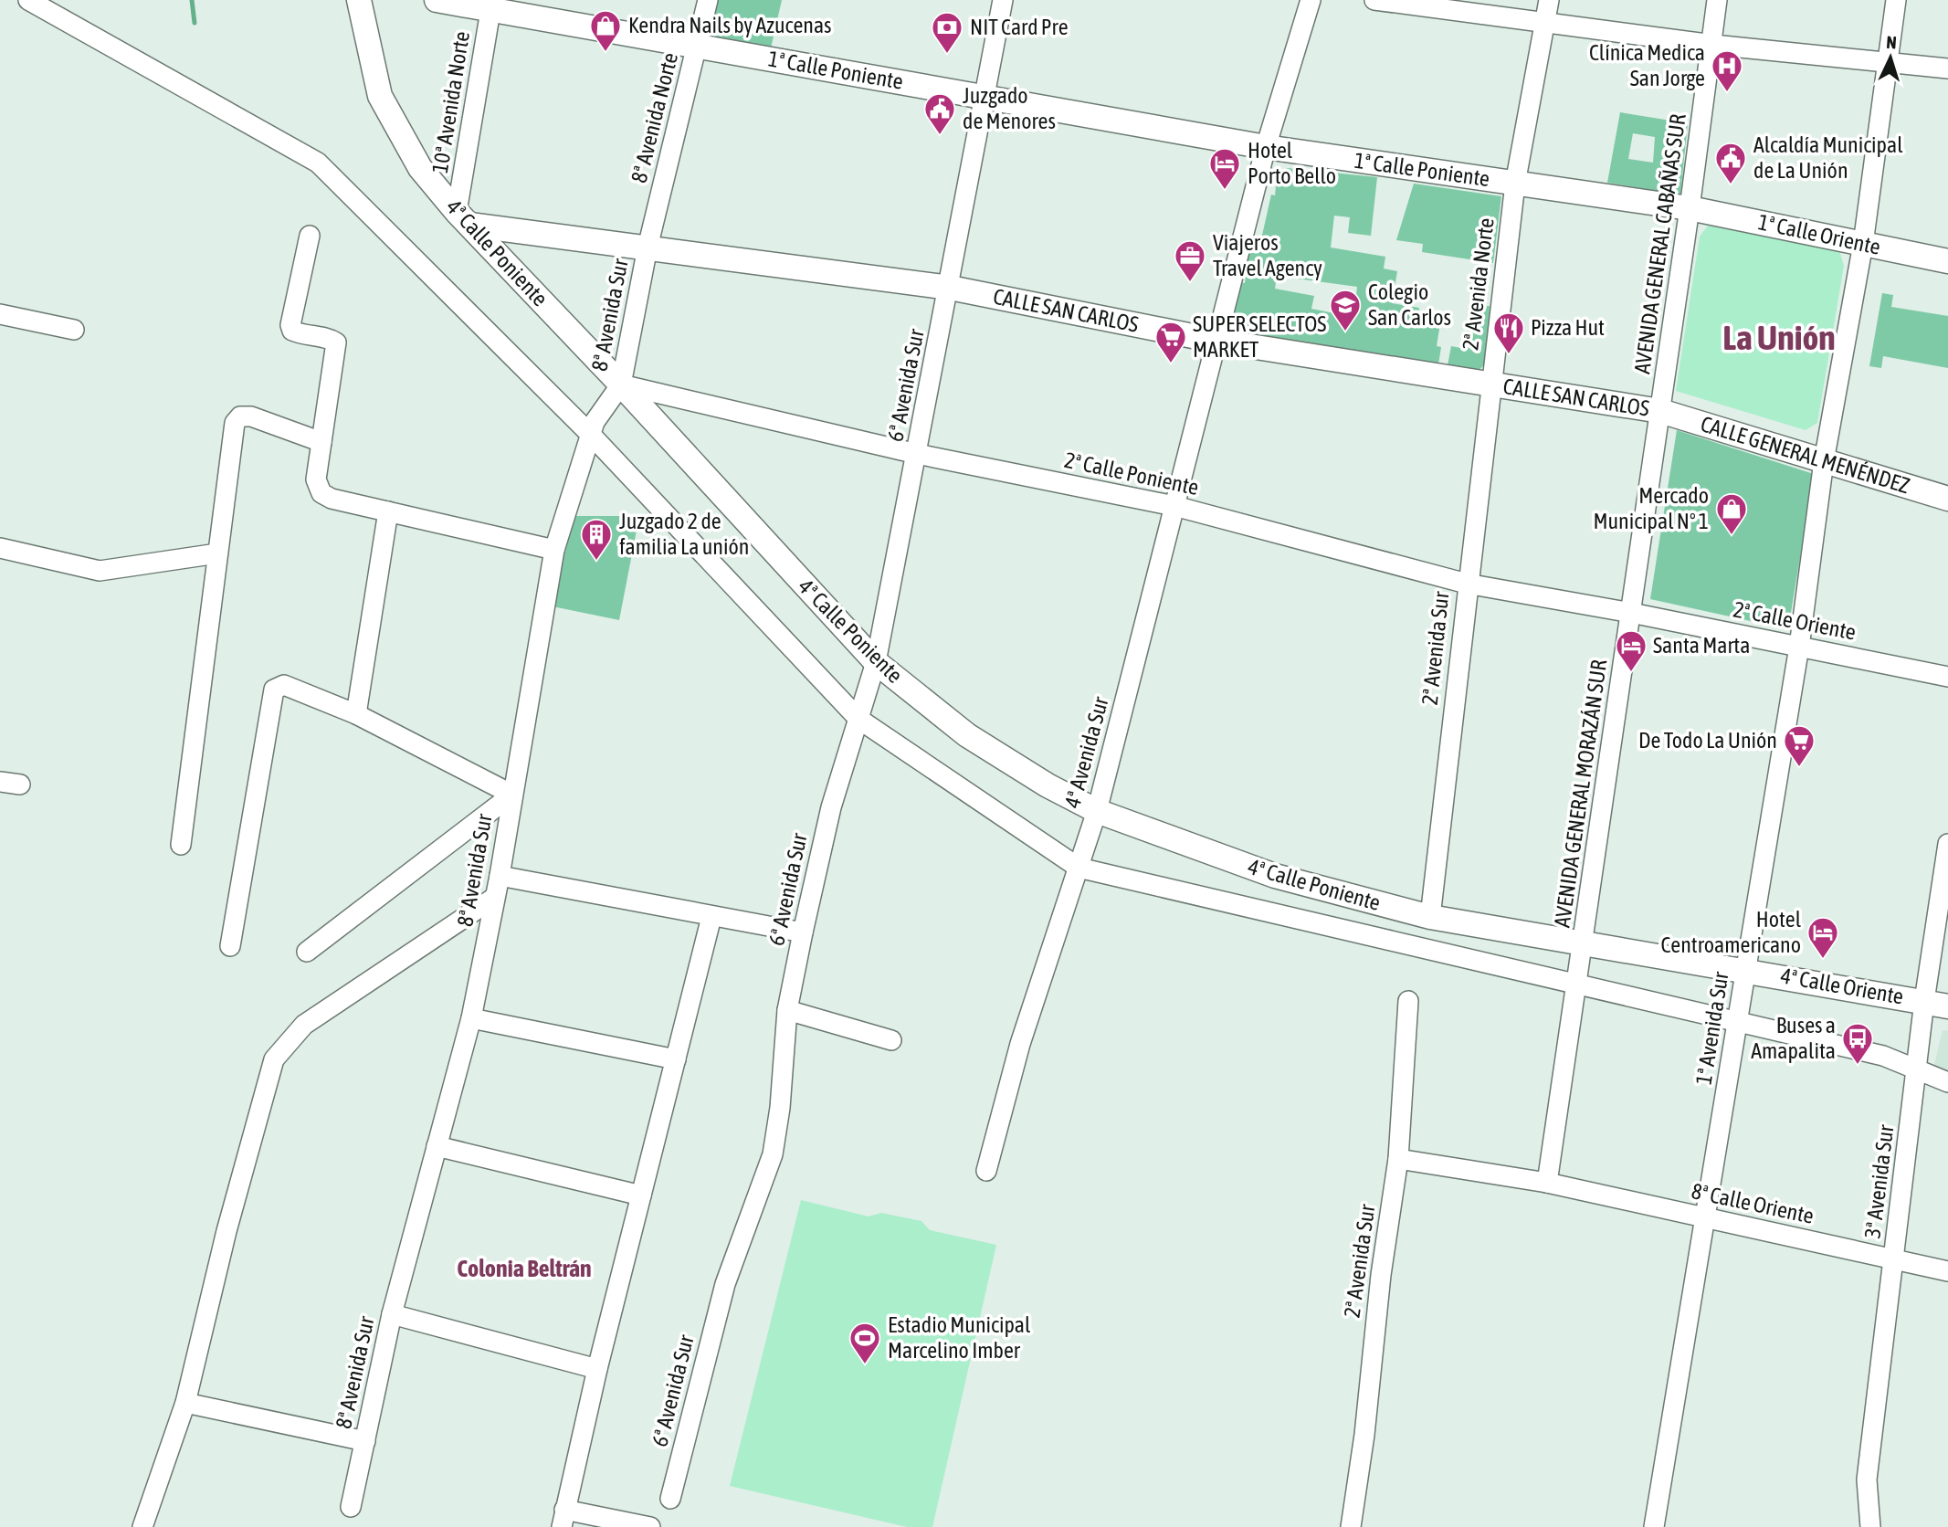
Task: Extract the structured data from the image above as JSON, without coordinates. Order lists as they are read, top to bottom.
{
  "streets": {
    "main road": [
      "1ª Calle Poniente",
      "1ª Calle Oriente",
      "4ª Calle Poniente",
      "CALLE SAN CARLOS",
      "CALLE GENERAL MENÉNDEZ",
      "4ª Calle Oriente"
    ],
    "street": [
      "10ª Avenida Norte",
      "8ª Avenida Norte",
      "AVENIDA GENERAL CABAÑAS SUR",
      "2ª Avenida Norte",
      "8ª Avenida Sur",
      "6ª Avenida Sur",
      "2ª Calle Poniente",
      "2ª Calle Oriente",
      "2ª Avenida Sur",
      "4ª Avenida Sur",
      "AVENIDA GENERAL MORAZÁN SUR",
      "1ª Avenida Sur",
      "3ª Avenida Sur",
      "8ª Calle Oriente"
    ]
  },
  "crossings": [
    ["1ª Calle Poniente", "10ª Avenida Norte"],
    ["1ª Calle Poniente", "8ª Avenida Norte"],
    ["1ª Calle Poniente", "1ª Calle Oriente"],
    ["1ª Calle Poniente", "AVENIDA GENERAL CABAÑAS SUR"],
    ["1ª Calle Poniente", "2ª Avenida Norte"],
    ["1ª Calle Poniente", "6ª Avenida Sur"],
    ["1ª Calle Poniente", "4ª Avenida Sur"],
    ["10ª Avenida Norte", "4ª Calle Poniente"],
    ["10ª Avenida Norte", "CALLE SAN CARLOS"],
    ["8ª Avenida Norte", "CALLE SAN CARLOS"],
    ["8ª Avenida Norte", "8ª Avenida Sur"],
    ["1ª Calle Oriente", "AVENIDA GENERAL CABAÑAS SUR"],
    ["1ª Calle Oriente", "1ª Avenida Sur"],
    ["AVENIDA GENERAL CABAÑAS SUR", "CALLE SAN CARLOS"],
    ["AVENIDA GENERAL CABAÑAS SUR", "CALLE GENERAL MENÉNDEZ"],
    ["AVENIDA GENERAL CABAÑAS SUR", "AVENIDA GENERAL MORAZÁN SUR"],
    ["4ª Calle Poniente", "CALLE SAN CARLOS"],
    ["4ª Calle Poniente", "8ª Avenida Sur"],
    ["4ª Calle Poniente", "6ª Avenida Sur"],
    ["4ª Calle Poniente", "2ª Calle Poniente"],
    ["4ª Calle Poniente", "2ª Avenida Sur"],
    ["4ª Calle Poniente", "4ª Avenida Sur"],
    ["4ª Calle Poniente", "AVENIDA GENERAL MORAZÁN SUR"],
    ["4ª Calle Poniente", "4ª Calle Oriente"],
    ["2ª Avenida Norte", "CALLE SAN CARLOS"],
    ["2ª Avenida Norte", "2ª Avenida Sur"],
    ["CALLE SAN CARLOS", "8ª Avenida Sur"],
    ["CALLE SAN CARLOS", "6ª Avenida Sur"],
    ["CALLE SAN CARLOS", "CALLE GENERAL MENÉNDEZ"],
    ["CALLE SAN CARLOS", "2ª Avenida Sur"],
    ["CALLE SAN CARLOS", "4ª Avenida Sur"],
    ["CALLE SAN CARLOS", "AVENIDA GENERAL MORAZÁN SUR"],
    ["8ª Avenida Sur", "2ª Calle Poniente"],
    ["6ª Avenida Sur", "2ª Calle Poniente"],
    ["CALLE GENERAL MENÉNDEZ", "AVENIDA GENERAL MORAZÁN SUR"],
    ["CALLE GENERAL MENÉNDEZ", "1ª Avenida Sur"],
    ["2ª Calle Poniente", "2ª Calle Oriente"],
    ["2ª Calle Poniente", "2ª Avenida Sur"],
    ["2ª Calle Poniente", "4ª Avenida Sur"],
    ["2ª Calle Poniente", "AVENIDA GENERAL MORAZÁN SUR"],
    ["2ª Calle Oriente", "AVENIDA GENERAL MORAZÁN SUR"],
    ["2ª Calle Oriente", "1ª Avenida Sur"],
    ["2ª Avenida Sur", "8ª Calle Oriente"],
    ["AVENIDA GENERAL MORAZÁN SUR", "4ª Calle Oriente"],
    ["AVENIDA GENERAL MORAZÁN SUR", "8ª Calle Oriente"],
    ["4ª Calle Oriente", "1ª Avenida Sur"],
    ["4ª Calle Oriente", "3ª Avenida Sur"],
    ["1ª Avenida Sur", "8ª Calle Oriente"],
    ["3ª Avenida Sur", "8ª Calle Oriente"]
  ],
  "districts": ["La Unión", "Colonia Beltrán"],
  "places": {
    "shop": ["Kendra Nails by Azucenas", "Mercado Municipal Nº 1"],
    "bank": ["NIT Card Pre"],
    "hospital": ["Clínica Medica San Jorge"],
    "public building": ["Juzgado de Menores", "Alcaldía Municipal de La Unión"],
    "hotel": ["Hotel Porto Bello", "Santa Marta", "Hotel Centroamericano"],
    "office": ["Viajeros Travel Agency"],
    "school or university": ["Colegio San Carlos"],
    "restaurant": ["Pizza Hut"],
    "supermarket": ["SUPER SELECTOS MARKET", "De Todo La Unión"],
    "building": ["Juzgado 2 de familia La unión"],
    "bus stop": ["Buses a Amapalita"],
    "sports": ["Estadio Municipal Marcelino Imber"]
  },
  "north": "top"
}
